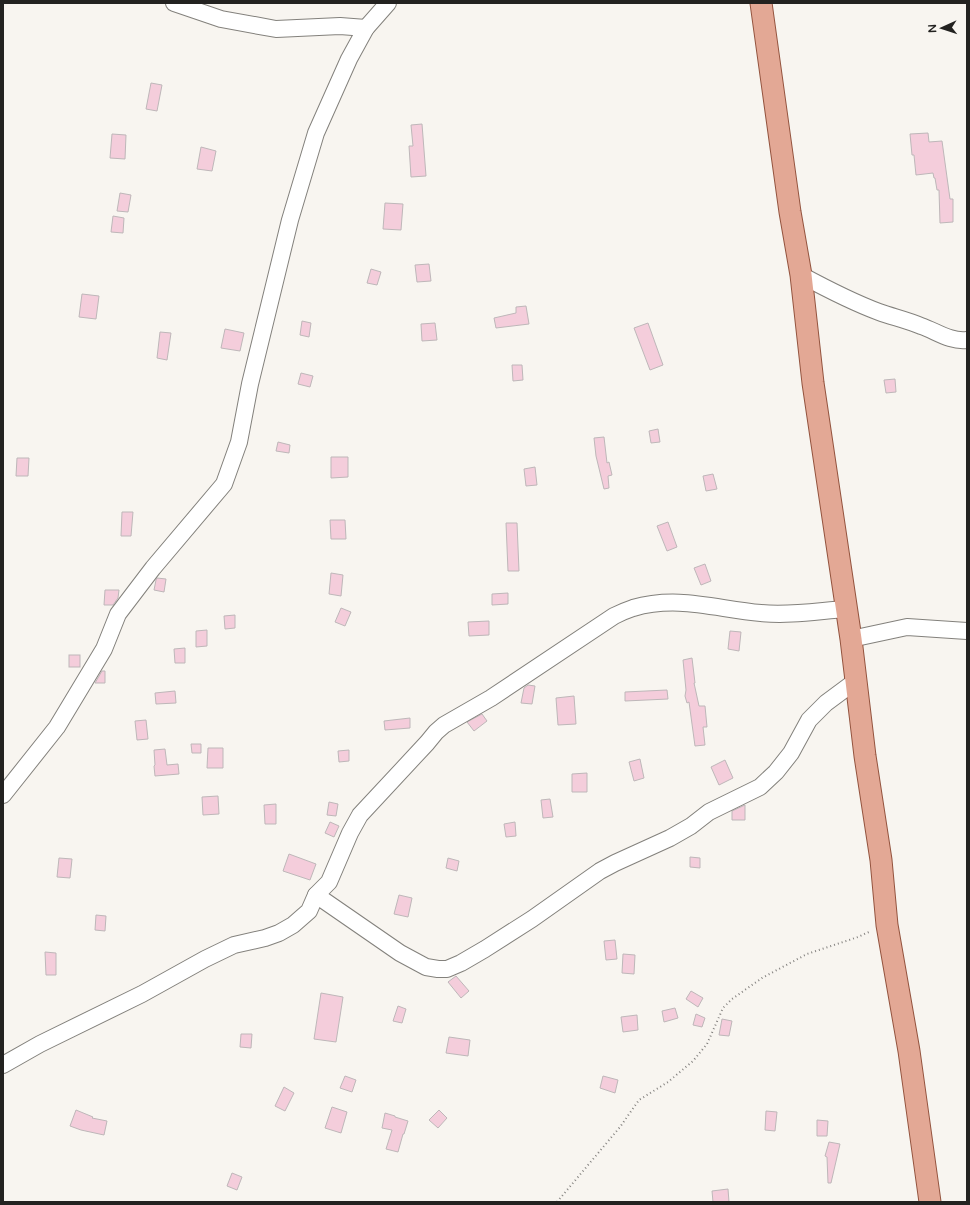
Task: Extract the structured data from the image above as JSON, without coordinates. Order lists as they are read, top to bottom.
{
  "north": "left"
}
